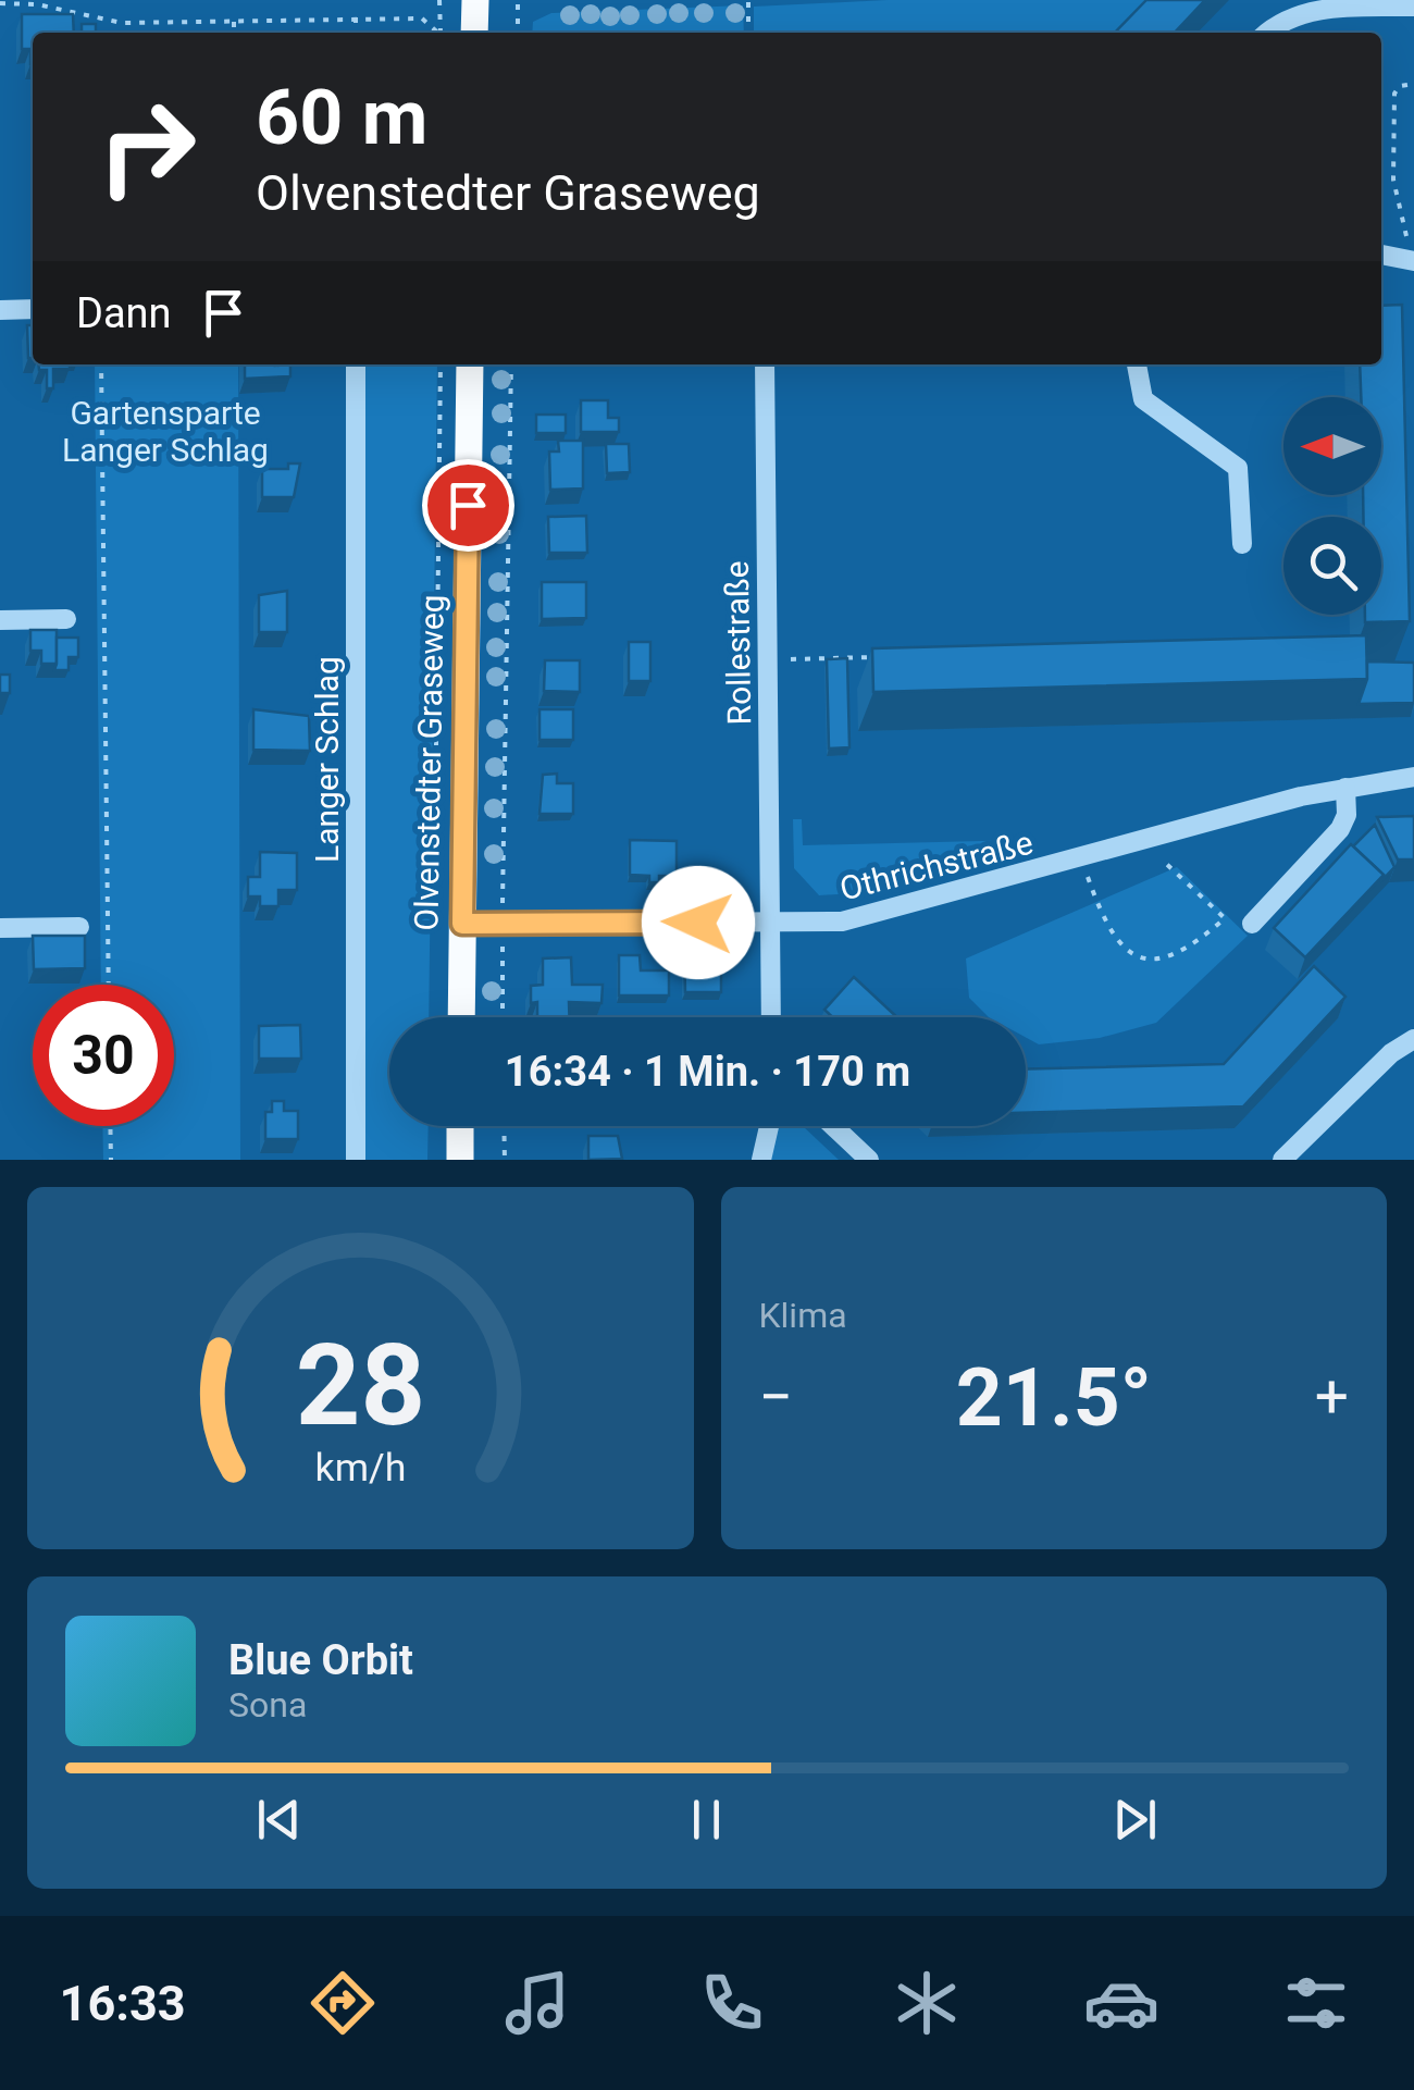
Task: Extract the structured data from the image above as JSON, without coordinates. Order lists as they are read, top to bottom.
{
  "streets": {
    "main road": ["Olvenstedter Graseweg"],
    "street": ["Rollestraße", "Langer Schlag", "Othrichstraße"]
  },
  "crossings": [
    ["Rollestraße", "Othrichstraße"],
    ["Olvenstedter Graseweg", "Othrichstraße"]
  ],
  "parks": ["Gartensparte Langer Schlag"],
  "north": "left",
  "page": {
    "turn": ["60 m", "Olvenstedter Graseweg"],
    "then": "Dann",
    "limit": "30",
    "trip": "16:34 · 1 Min. · 170 m",
    "tile": "Klima",
    "heat": ["−", "21.5°", "+"],
    "song": ["Blue Orbit", "Sona"],
    "tabs": "16:33",
    "gauge": ["28", "km/h"]
  }
}
